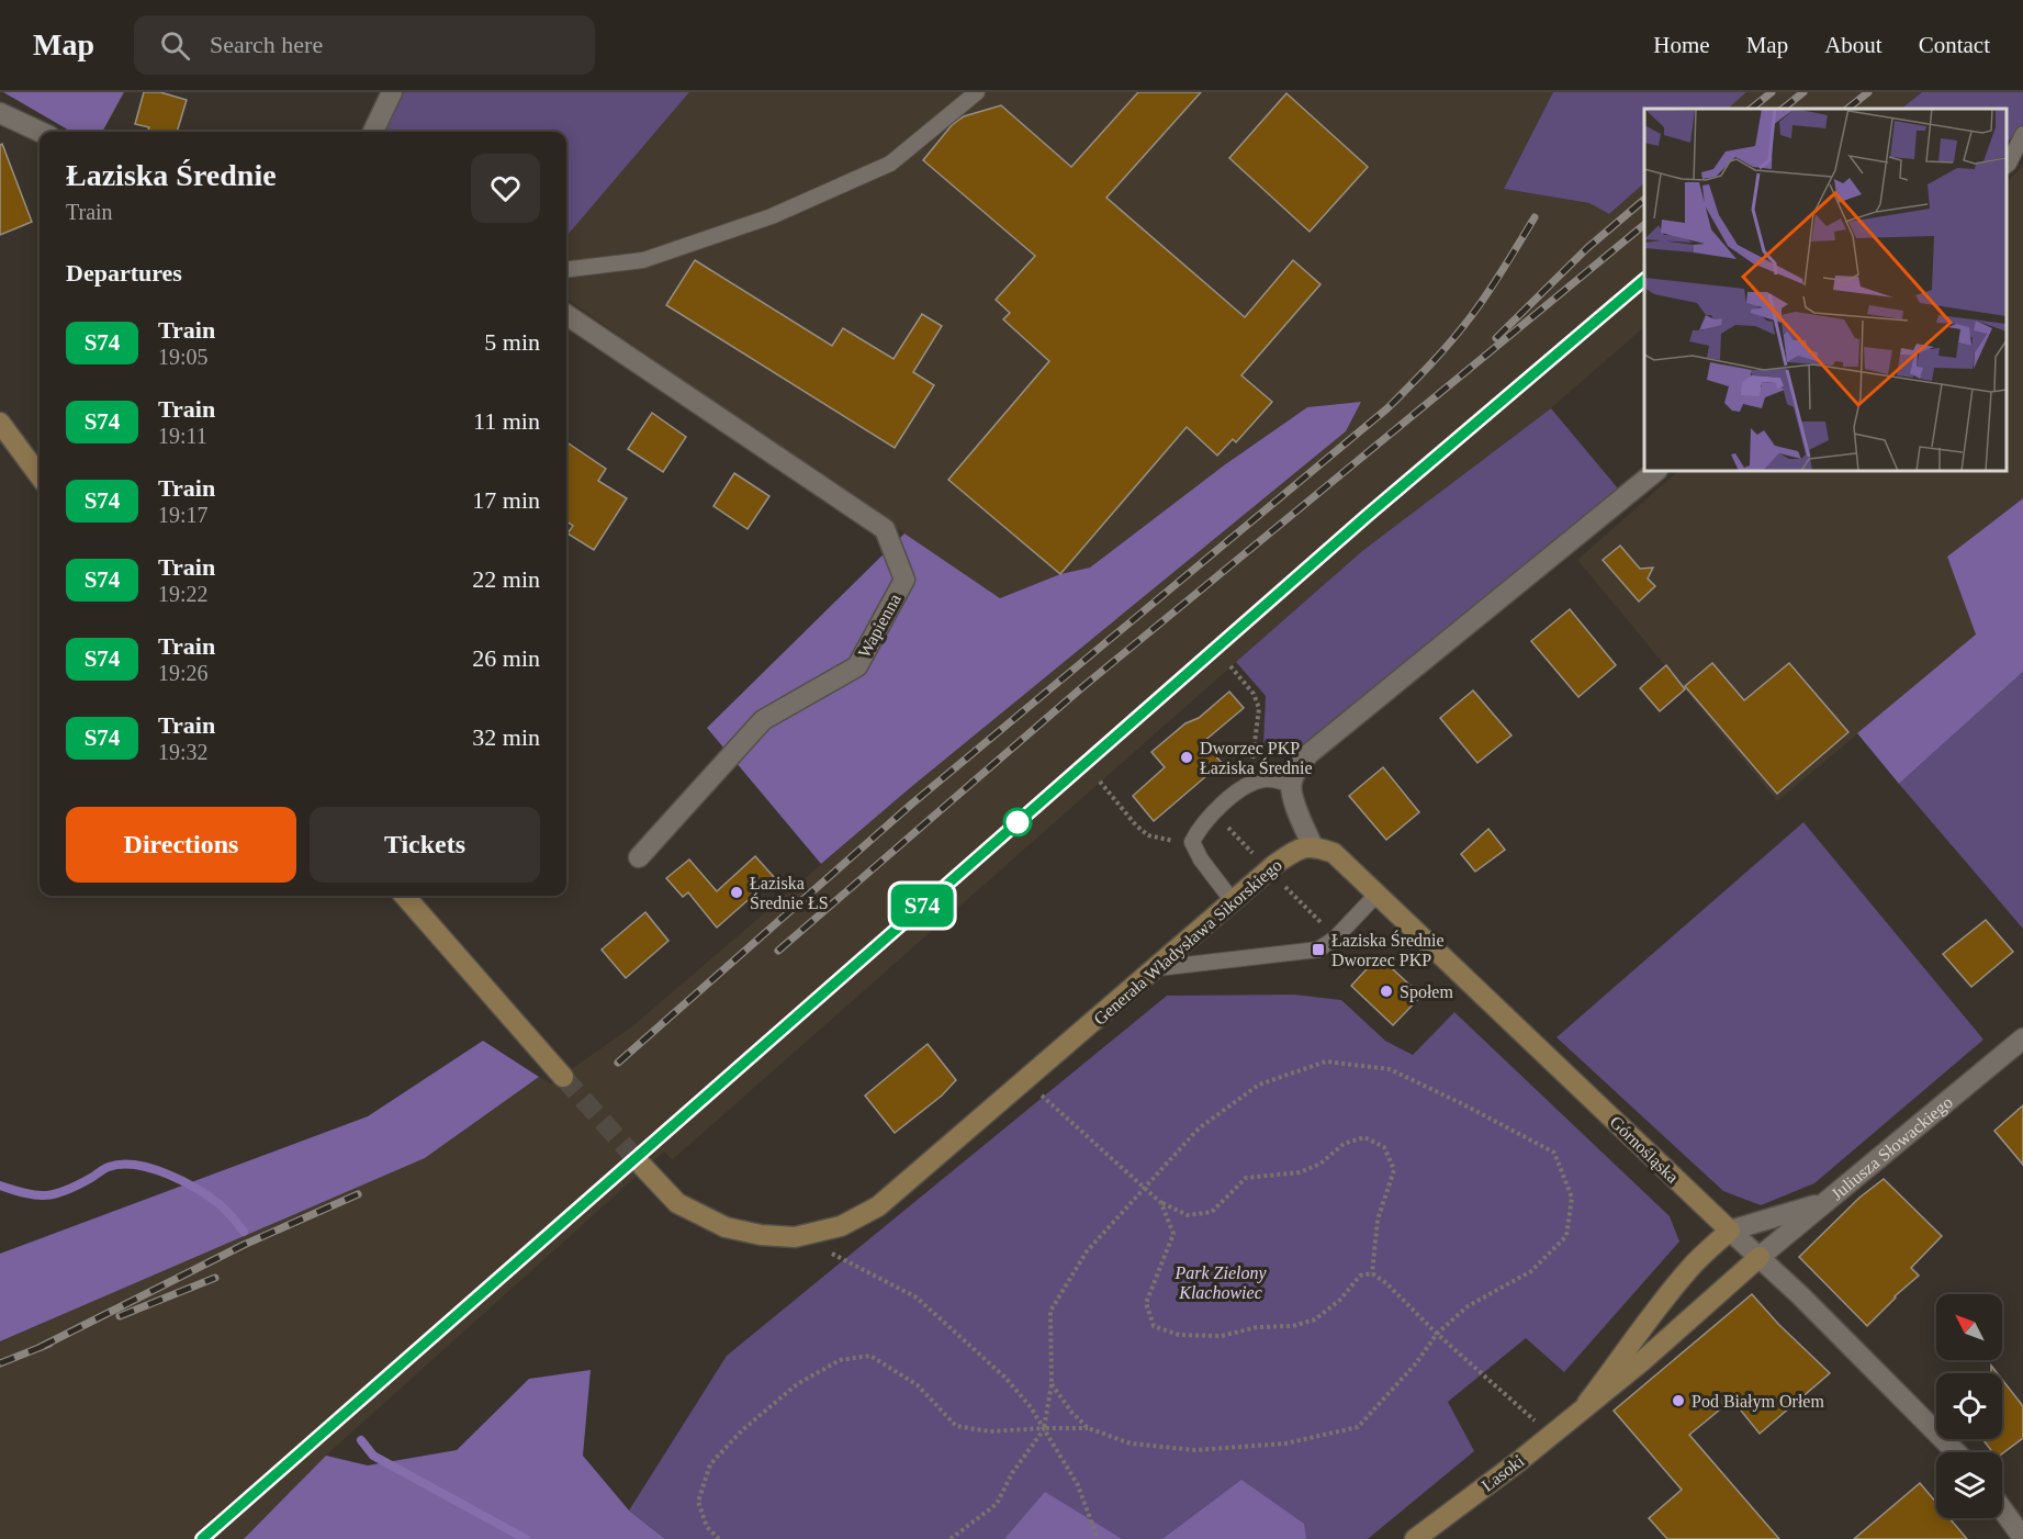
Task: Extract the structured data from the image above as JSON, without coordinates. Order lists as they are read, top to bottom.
{
  "streets": {
    "street": [
      "Wapienna",
      "Generała Władysława Sikorskiego",
      "Juliusza Słowackiego",
      "Górnośląska",
      "Lasoki"
    ]
  },
  "crossings": [
    ["Generała Władysława Sikorskiego", "Górnośląska"],
    ["Juliusza Słowackiego", "Górnośląska"]
  ],
  "parks": ["Park Zielony Klachowiec"],
  "places": {
    "other": [
      "Dworzec PKP Łaziska Średnie",
      "Łaziska Średnie ŁS",
      "Społem",
      "Pod Białym Orłem"
    ],
    "transit": ["Łaziska Średnie Dworzec PKP"]
  },
  "north": "top left",
  "page": {
    "header": "Map",
    "search": "Search here",
    "nav": [
      "Home",
      "Map",
      "About",
      "Contact"
    ],
    "on_map": "S74",
    "heading": [
      ["Łaziska Średnie", "Train"],
      "Departures"
    ],
    "list": [
      {
        "mark": "S74",
        "name": "Train",
        "note": "19:05",
        "value": "5 min"
      },
      {
        "mark": "S74",
        "name": "Train",
        "note": "19:11",
        "value": "11 min"
      },
      {
        "mark": "S74",
        "name": "Train",
        "note": "19:17",
        "value": "17 min"
      },
      {
        "mark": "S74",
        "name": "Train",
        "note": "19:22",
        "value": "22 min"
      },
      {
        "mark": "S74",
        "name": "Train",
        "note": "19:26",
        "value": "26 min"
      },
      {
        "mark": "S74",
        "name": "Train",
        "note": "19:32",
        "value": "32 min"
      }
    ],
    "buttons": ["Directions", "Tickets"]
  }
}
